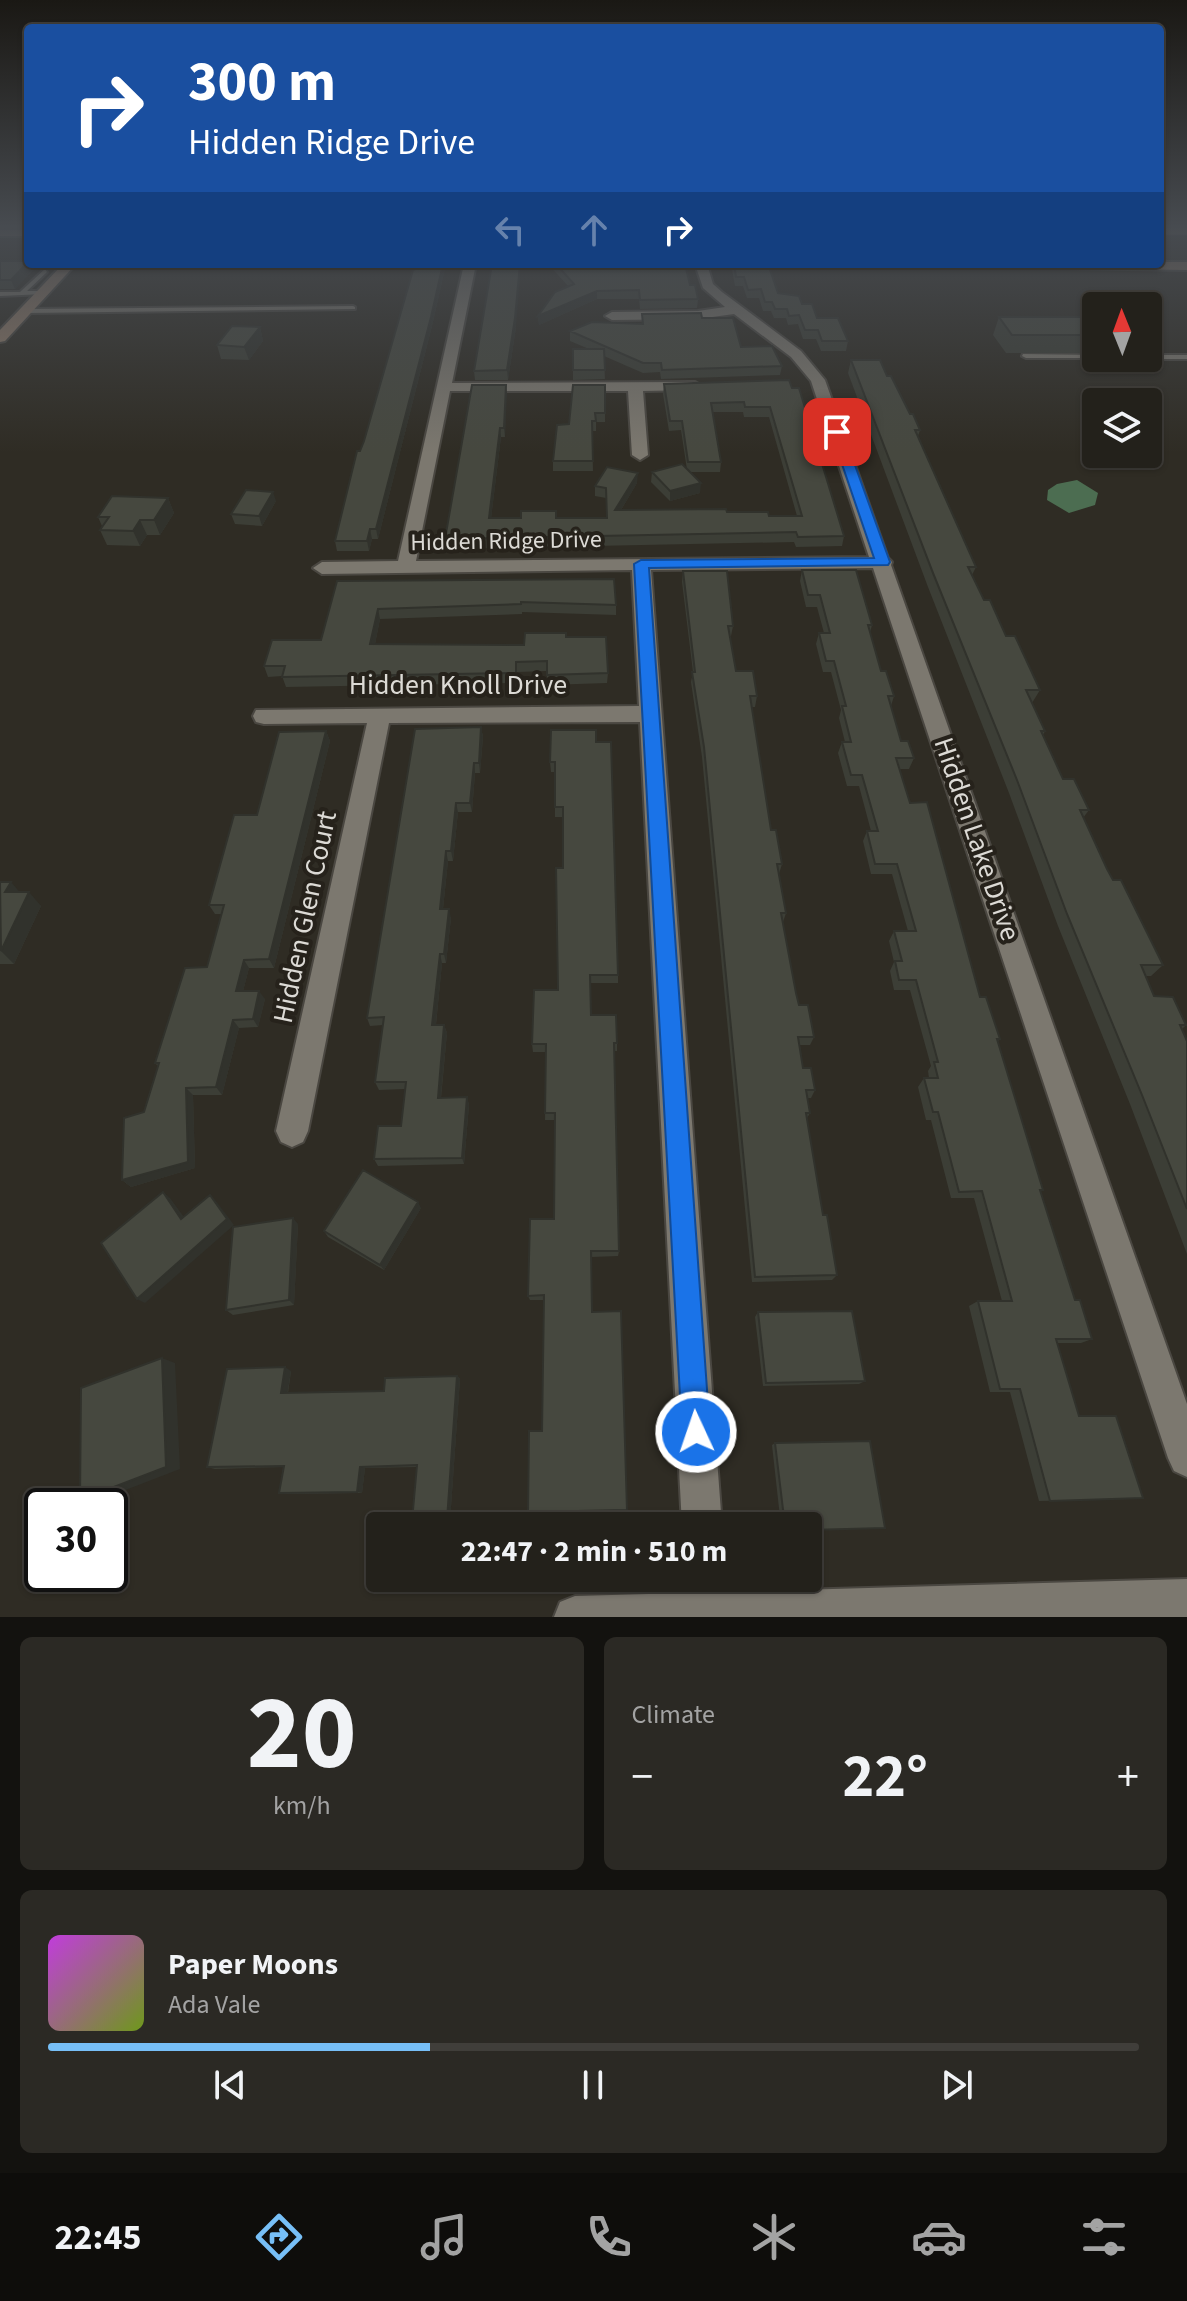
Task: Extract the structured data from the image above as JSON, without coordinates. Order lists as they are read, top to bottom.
{
  "streets": {
    "street": [
      "Hidden Ridge Drive",
      "Hidden Knoll Drive",
      "Hidden Lake Drive",
      "Hidden Glen Court"
    ]
  },
  "crossings": [
    ["Hidden Ridge Drive", "Hidden Lake Drive"],
    ["Hidden Knoll Drive", "Hidden Glen Court"]
  ],
  "north": "top",
  "page": {
    "turn": ["300 m", "Hidden Ridge Drive"],
    "limit": "30",
    "trip": "22:47 · 2 min · 510 m",
    "tile": [
      ["20", "km/h"],
      "Climate"
    ],
    "heat": ["−", "22°", "+"],
    "song": ["Paper Moons", "Ada Vale"],
    "tabs": "22:45"
  }
}
